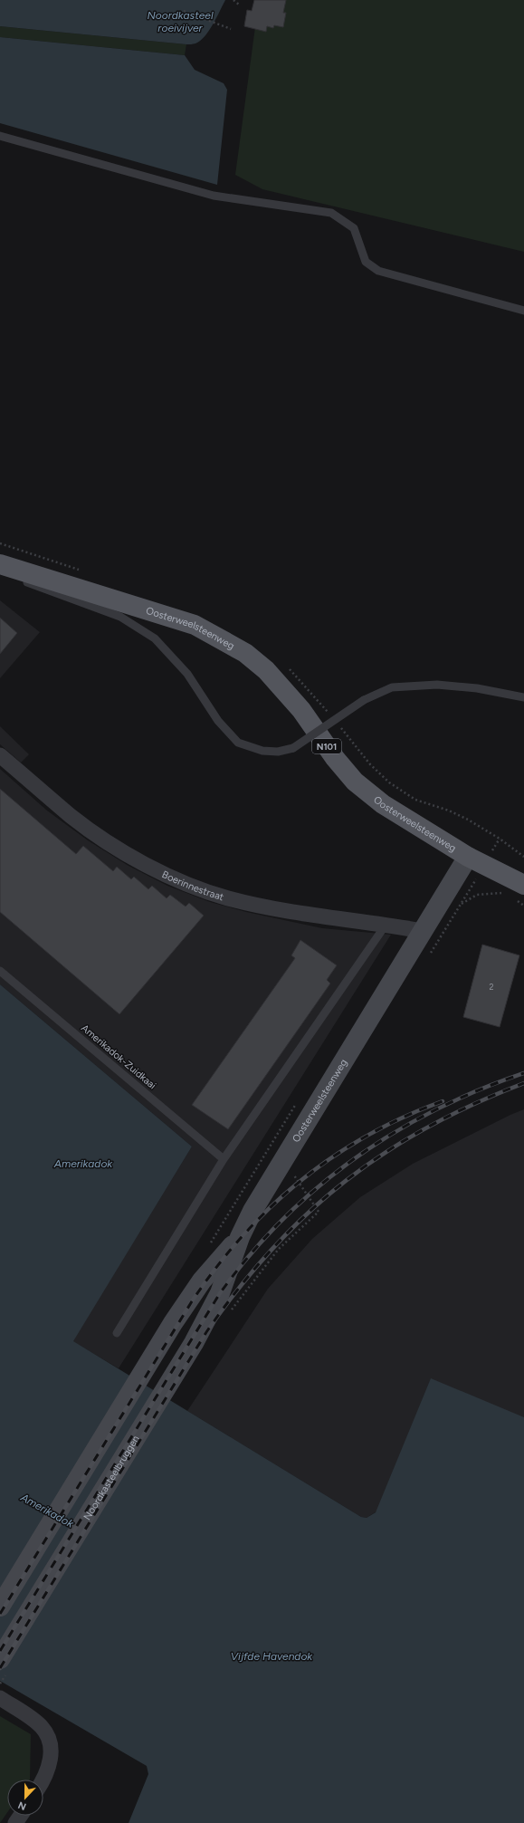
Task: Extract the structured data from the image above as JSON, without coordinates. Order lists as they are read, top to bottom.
{
  "streets": {
    "main road": ["Oosterweelsteenweg", "N101", "Noordkasteelbruggen"],
    "street": ["Boerinnestraat"],
    "lane": ["Amerikadok-Zuidkaai"]
  },
  "crossings": [
    ["Oosterweelsteenweg", "Boerinnestraat"],
    ["Oosterweelsteenweg", "Noordkasteelbruggen"]
  ],
  "water": ["Noordkasteel roeivijver", "Amerikadok", "Vijfde Havendok"],
  "house_numbers": ["2"],
  "north": "bottom"
}
